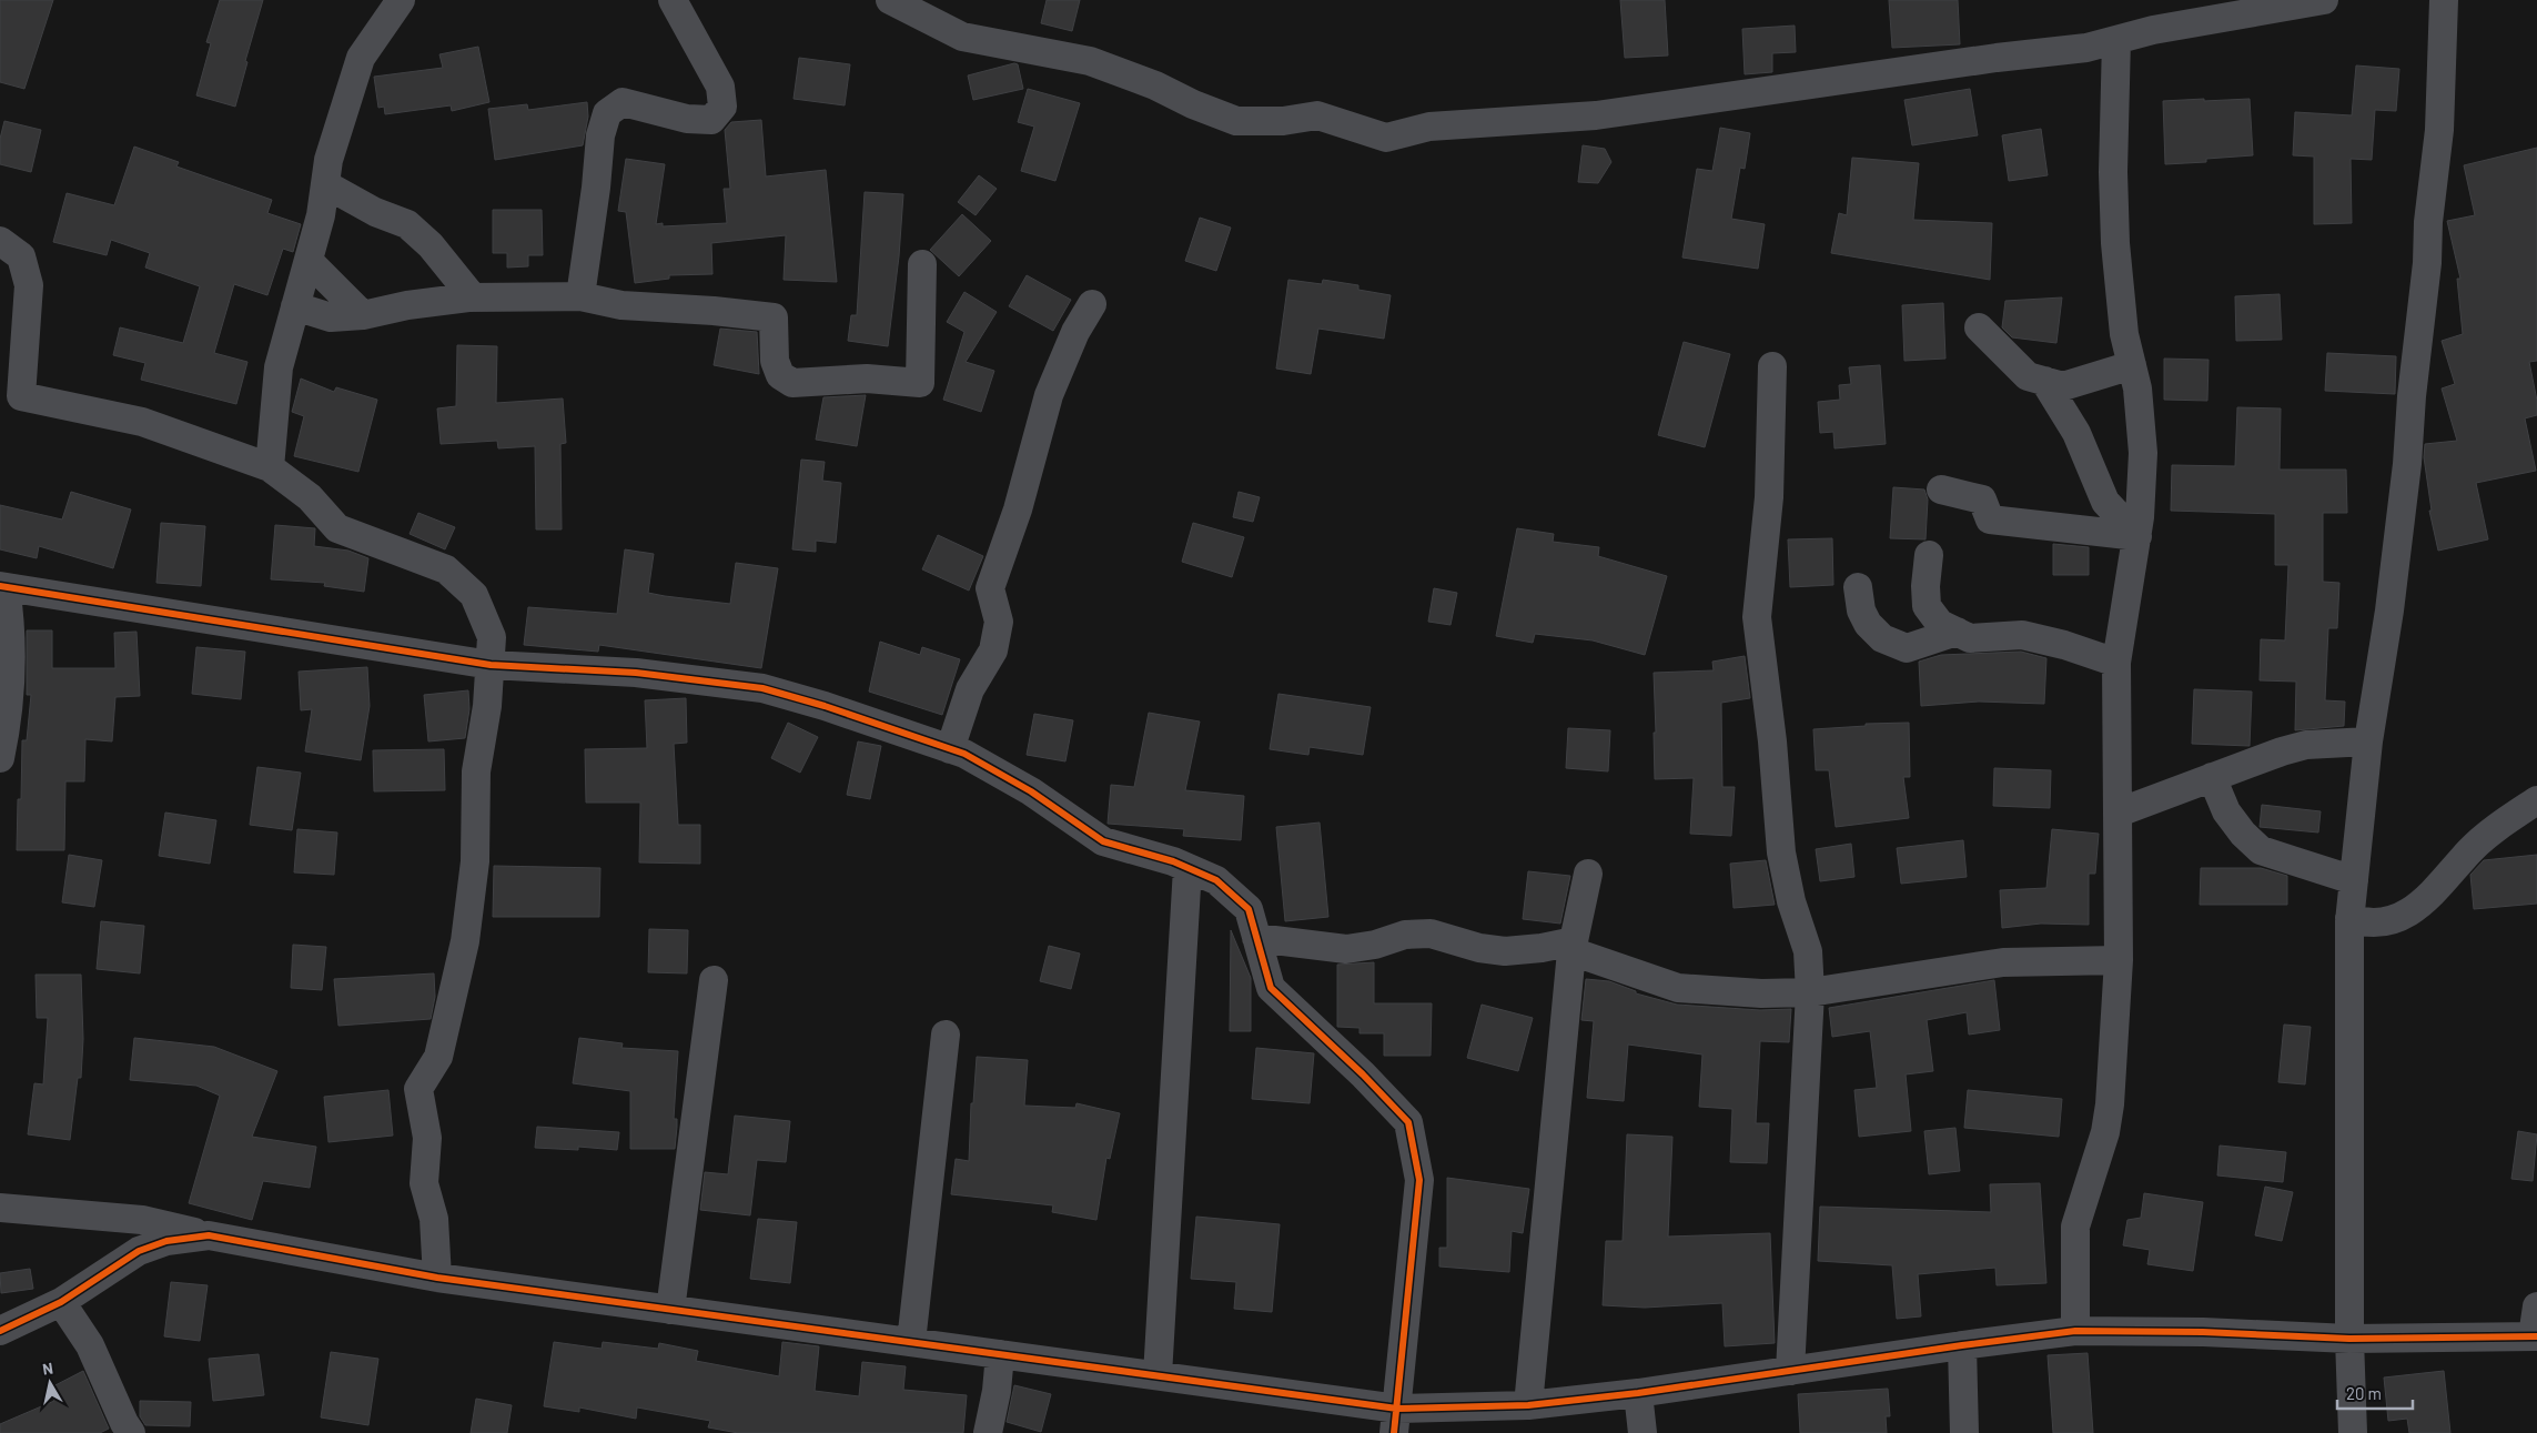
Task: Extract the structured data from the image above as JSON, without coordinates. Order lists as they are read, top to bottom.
{
  "scale_bar": "20 m",
  "north": "top"
}
